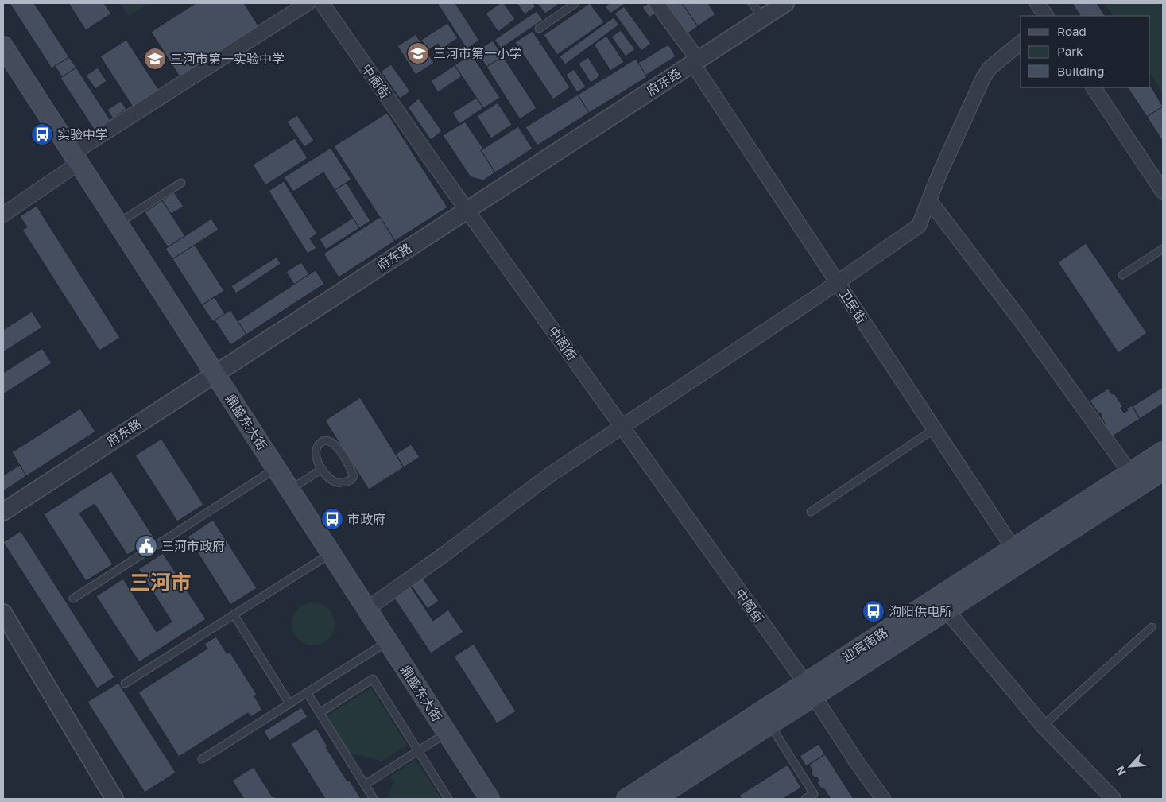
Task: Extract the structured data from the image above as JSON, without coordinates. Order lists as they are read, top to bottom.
{
  "streets": {
    "main road": ["鼎盛东大街", "迎宾南路"],
    "street": ["中阁街", "府东路", "卫民街"]
  },
  "crossings": [
    ["中阁街", "府东路"],
    ["中阁街", "迎宾南路"],
    ["府东路", "卫民街"],
    ["府东路", "鼎盛东大街"],
    ["卫民街", "迎宾南路"]
  ],
  "districts": ["三河市"],
  "places": {
    "school or university": ["三河市第一小学", "三河市第一实验中学"],
    "bus stop": ["实验中学", "市政府", "泃阳供电所"],
    "public building": ["三河市政府"]
  },
  "legend": ["Road", "Park", "Building"],
  "north": "bottom left"
}
